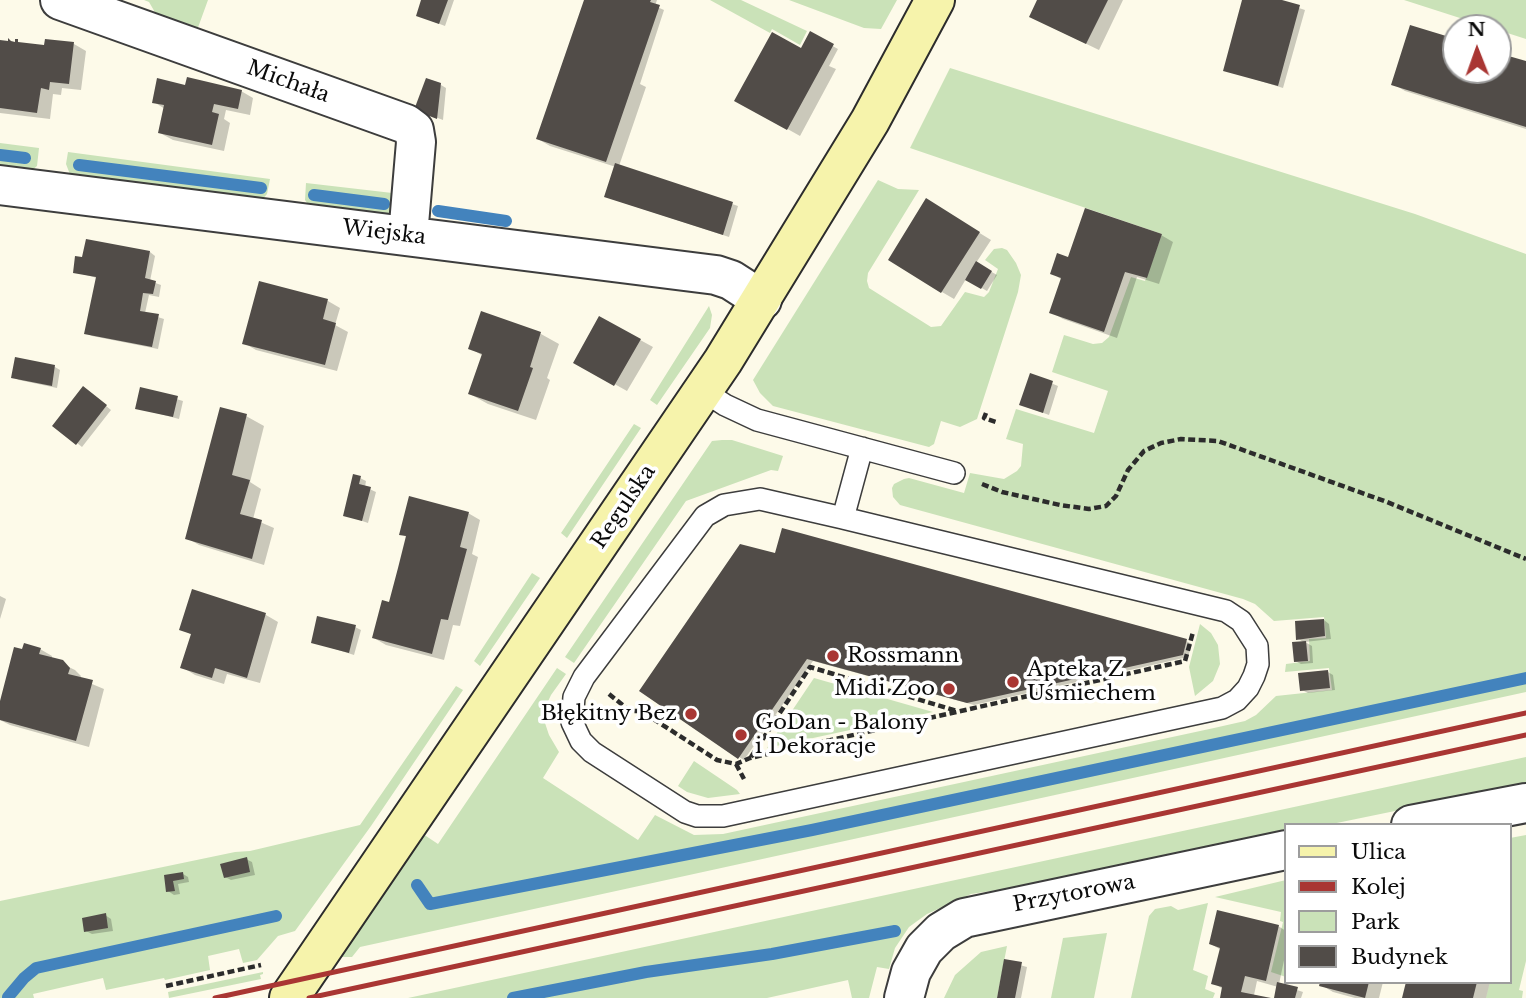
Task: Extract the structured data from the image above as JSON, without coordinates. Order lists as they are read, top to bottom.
{
  "streets": {
    "street": [
      "Michała",
      "Wiejska",
      "Regulska",
      "Przytorowa"
    ]
  },
  "crossings": [
    ["Michała", "Wiejska"],
    ["Wiejska", "Regulska"]
  ],
  "places": [
    "Rossmann",
    "Apteka Z Uśmiechem",
    "Midi Zoo",
    "Błękitny Bez",
    "GoDan - Balony i Dekoracje"
  ],
  "legend": [
    "Ulica",
    "Kolej",
    "Park",
    "Budynek"
  ],
  "north": "top"
}
